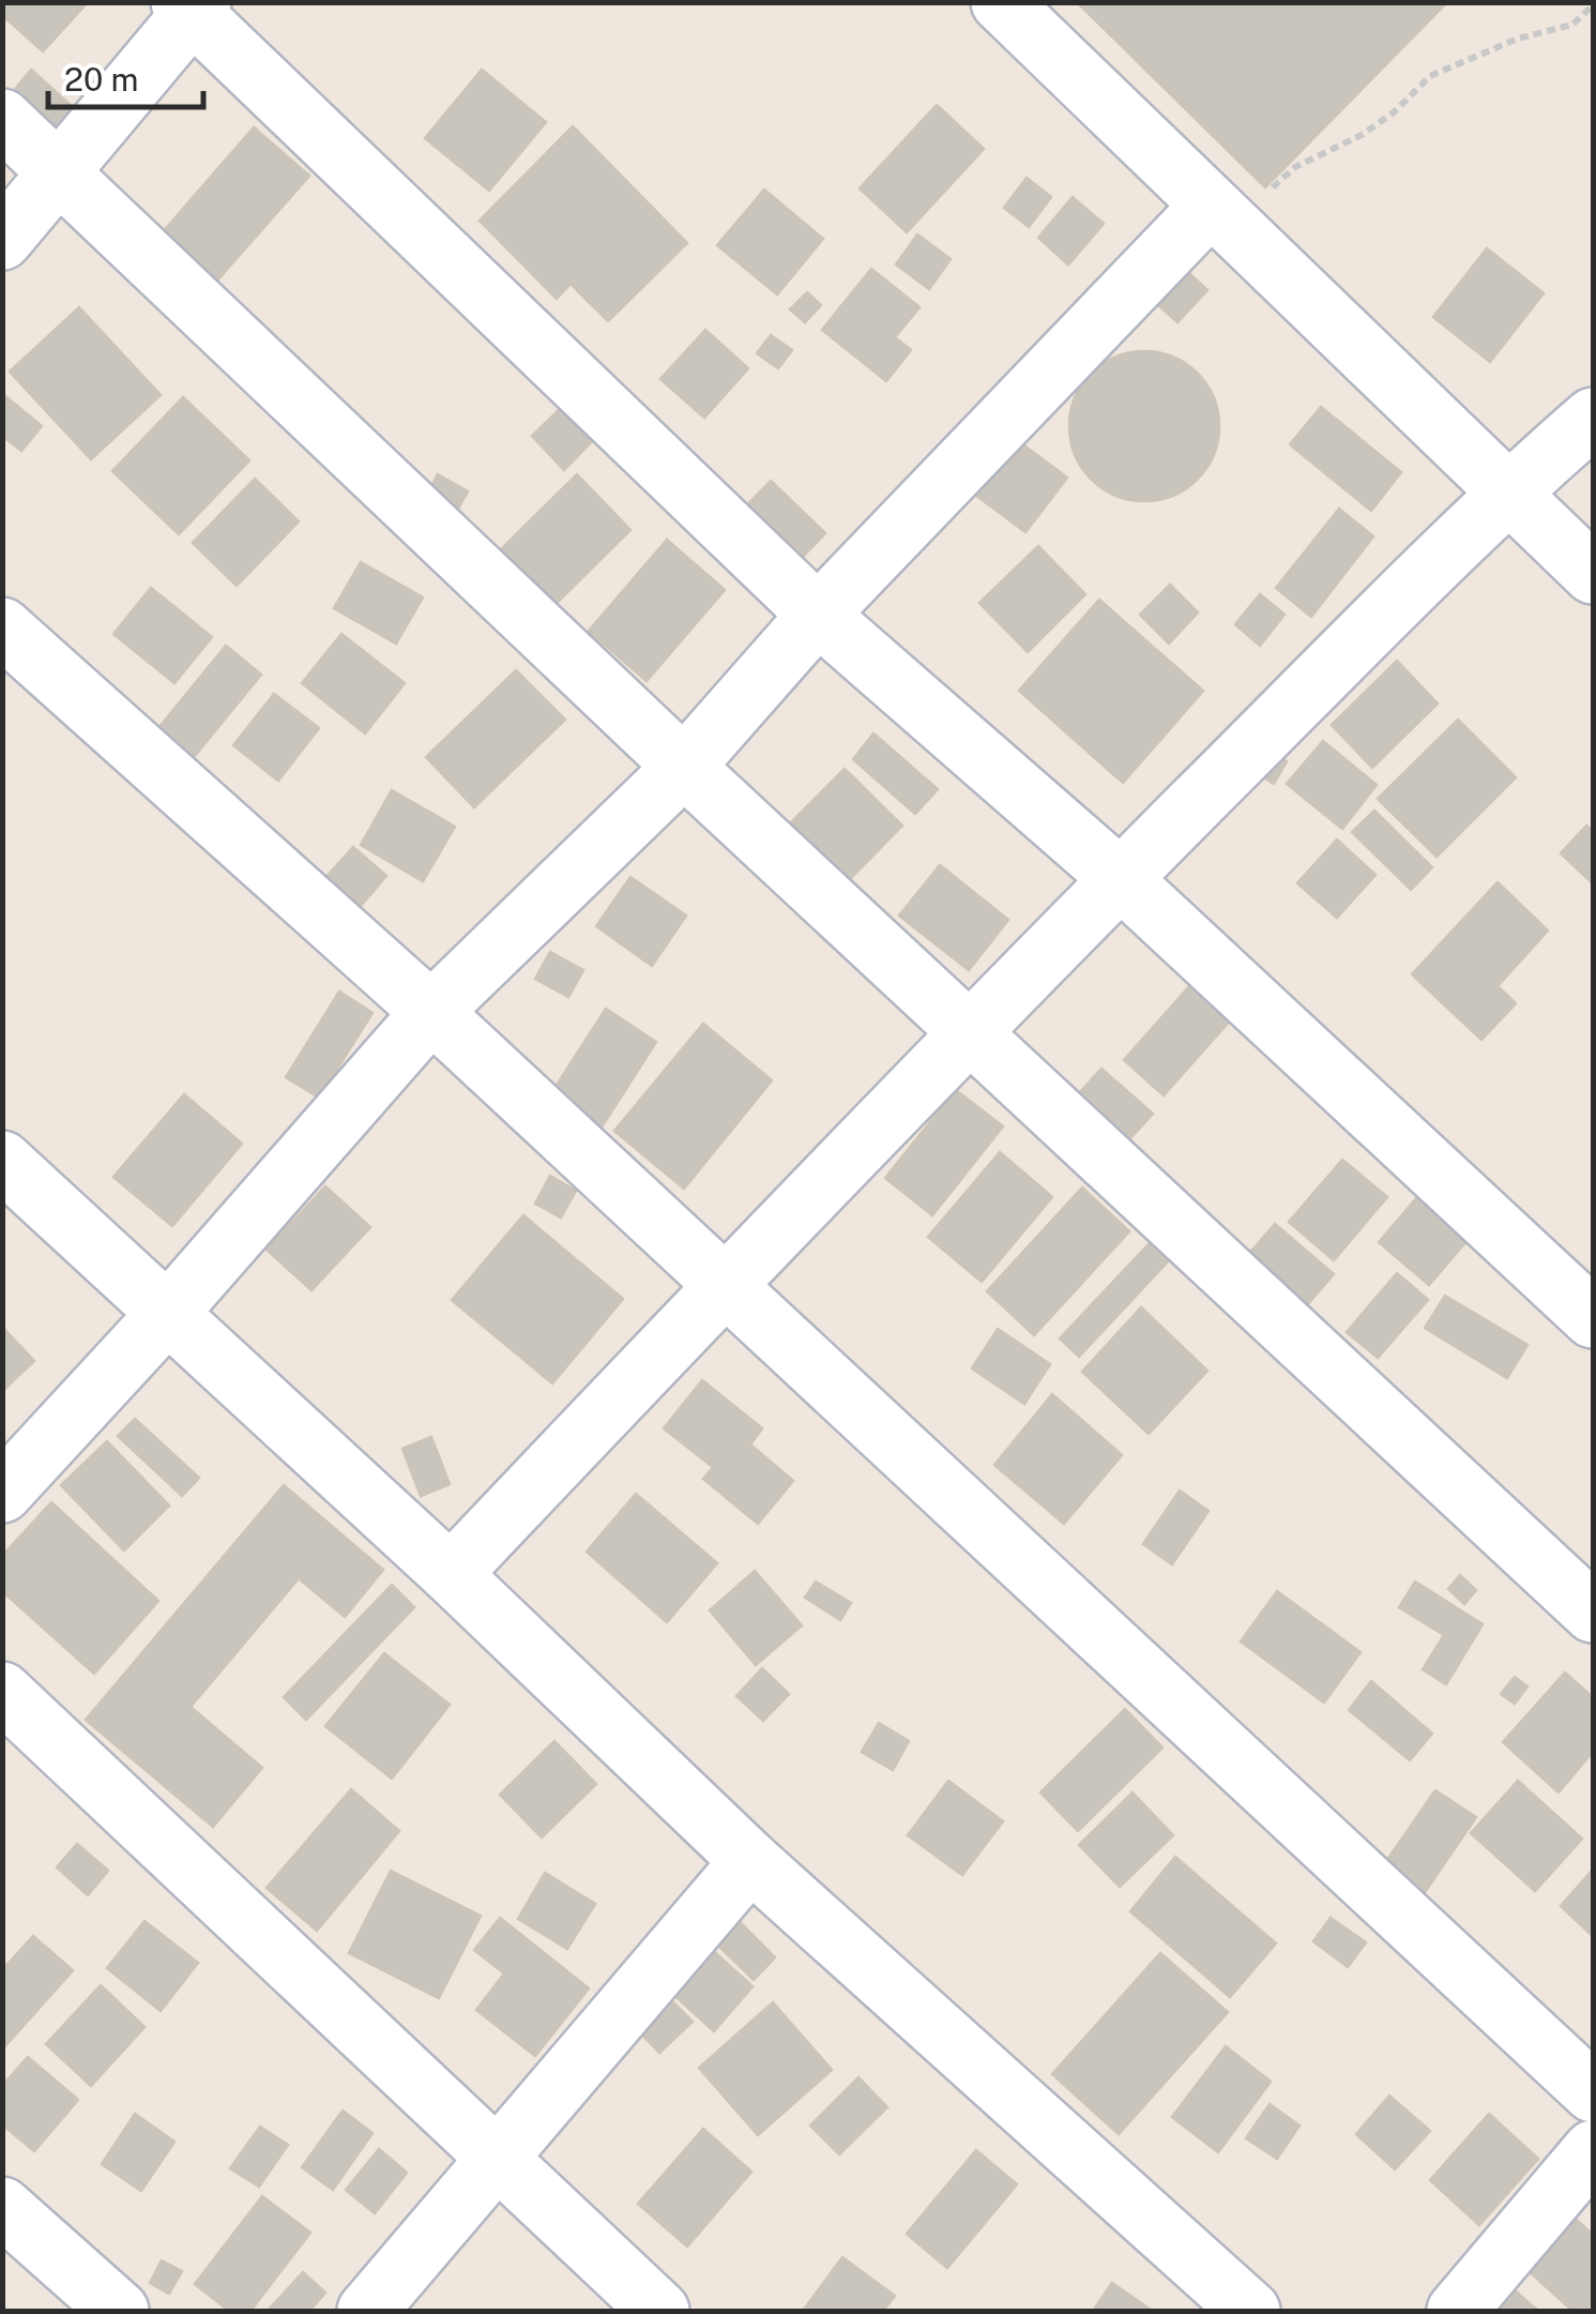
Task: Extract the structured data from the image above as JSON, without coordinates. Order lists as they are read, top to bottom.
{
  "scale_bar": "20 m"
}
